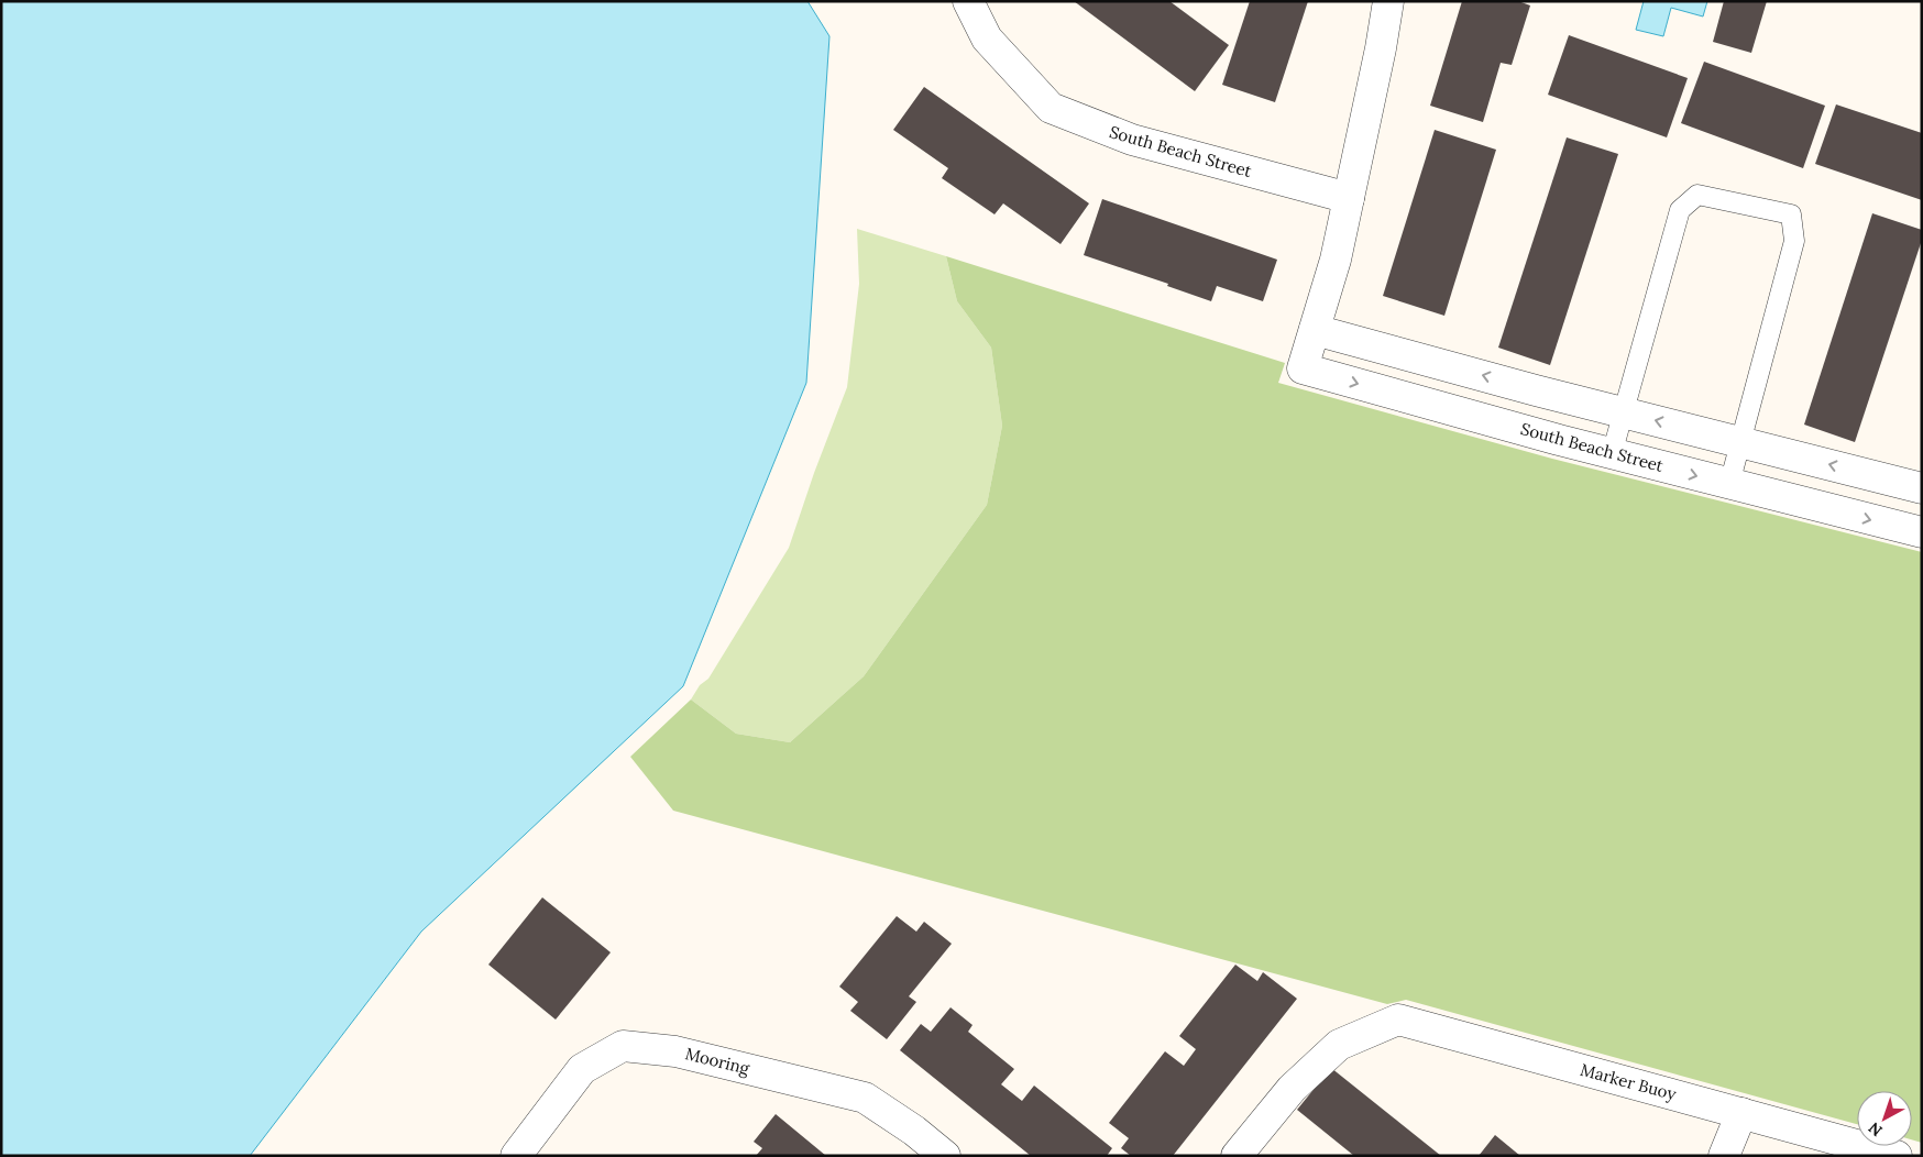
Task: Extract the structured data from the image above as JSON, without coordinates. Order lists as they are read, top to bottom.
{
  "streets": {
    "street": ["South Beach Street", "Mooring", "Marker Buoy"]
  },
  "north": "bottom left"
}
